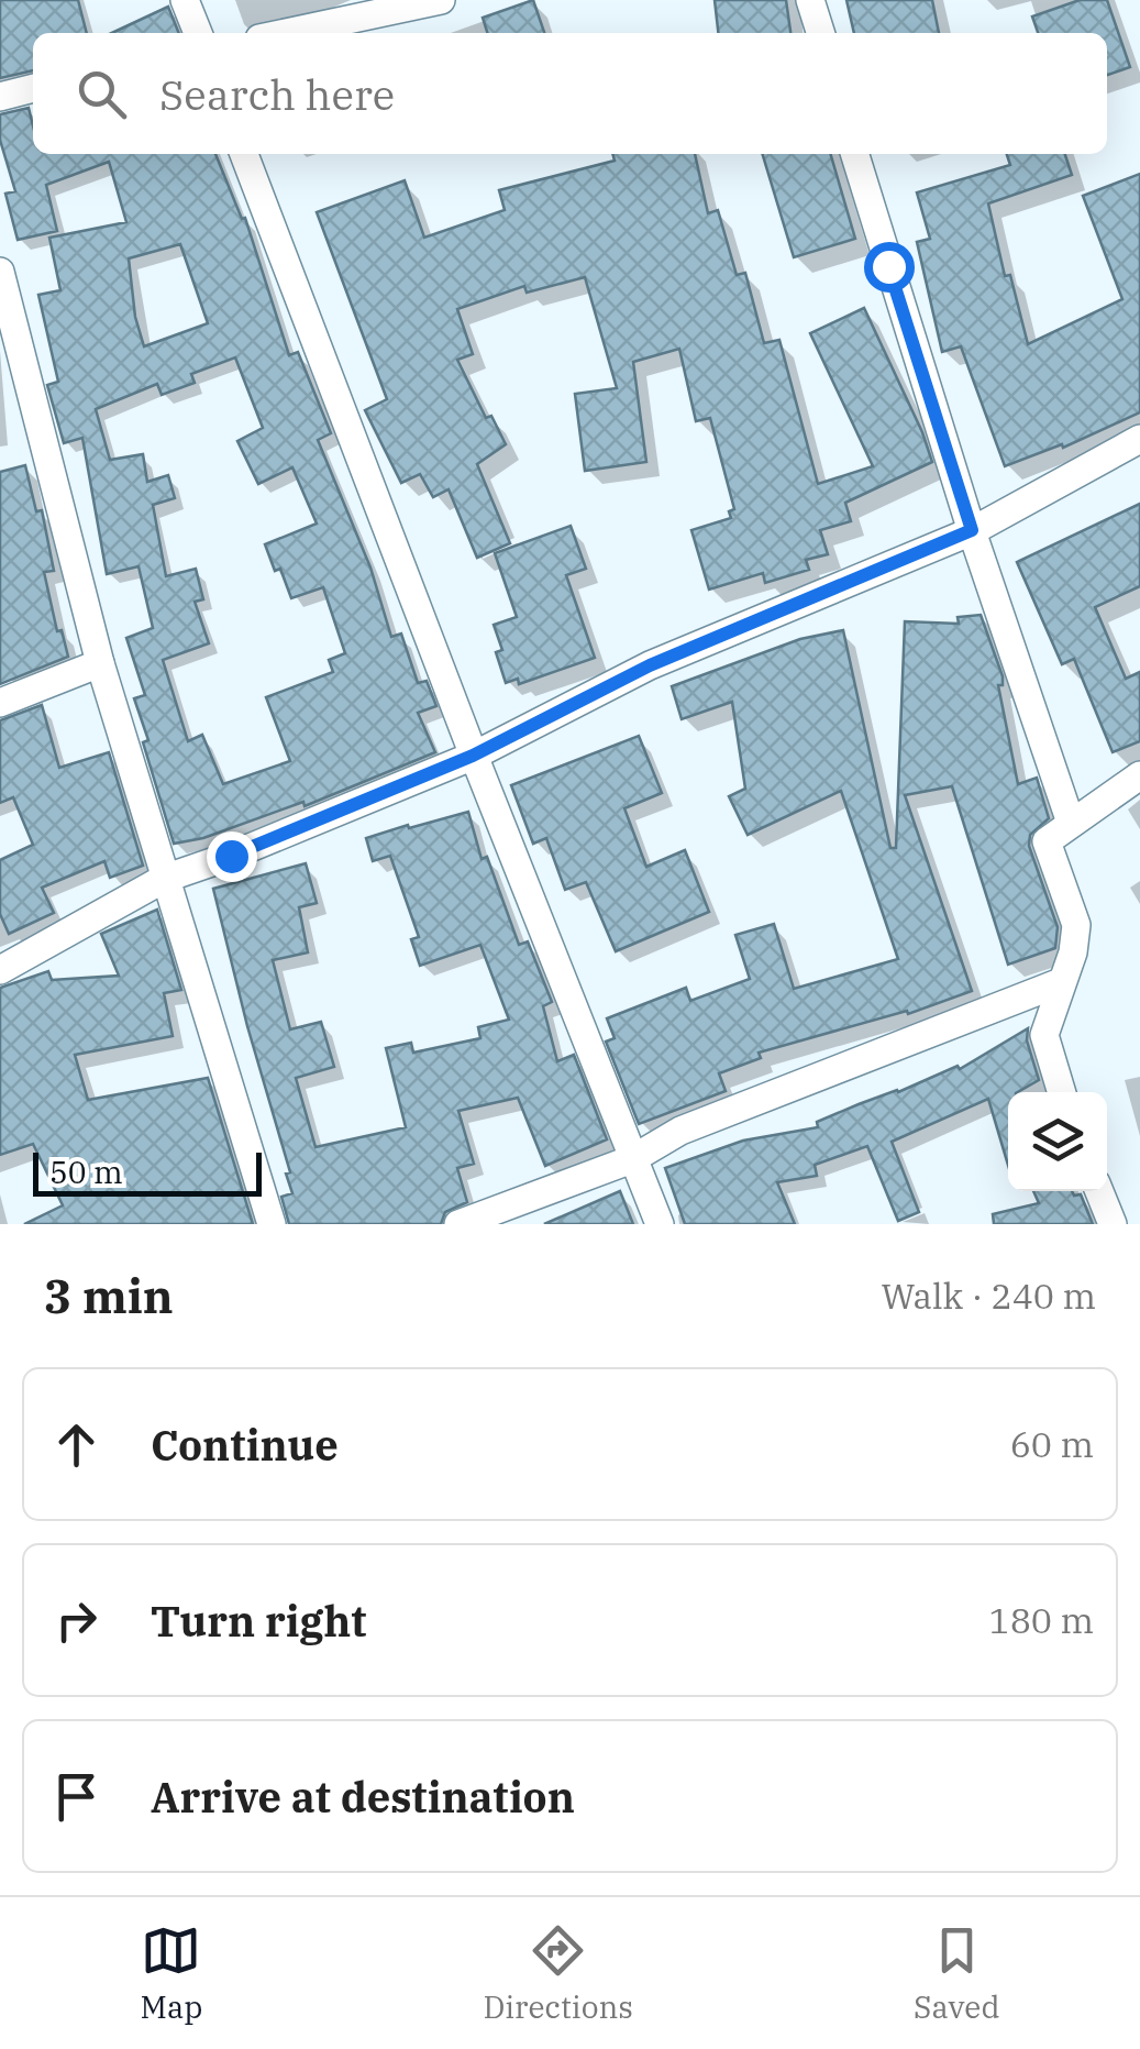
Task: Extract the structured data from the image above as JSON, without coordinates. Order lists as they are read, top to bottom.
{
  "scale_bar": "50 m",
  "page": {
    "search": "Search here",
    "scale": "50 m",
    "heading": ["3 min", "Walk · 240 m"],
    "list": [
      ["Continue", "60 m"],
      ["Turn right", "180 m"],
      "Arrive at destination"
    ],
    "nav": ["Map", "Directions", "Saved"]
  }
}
